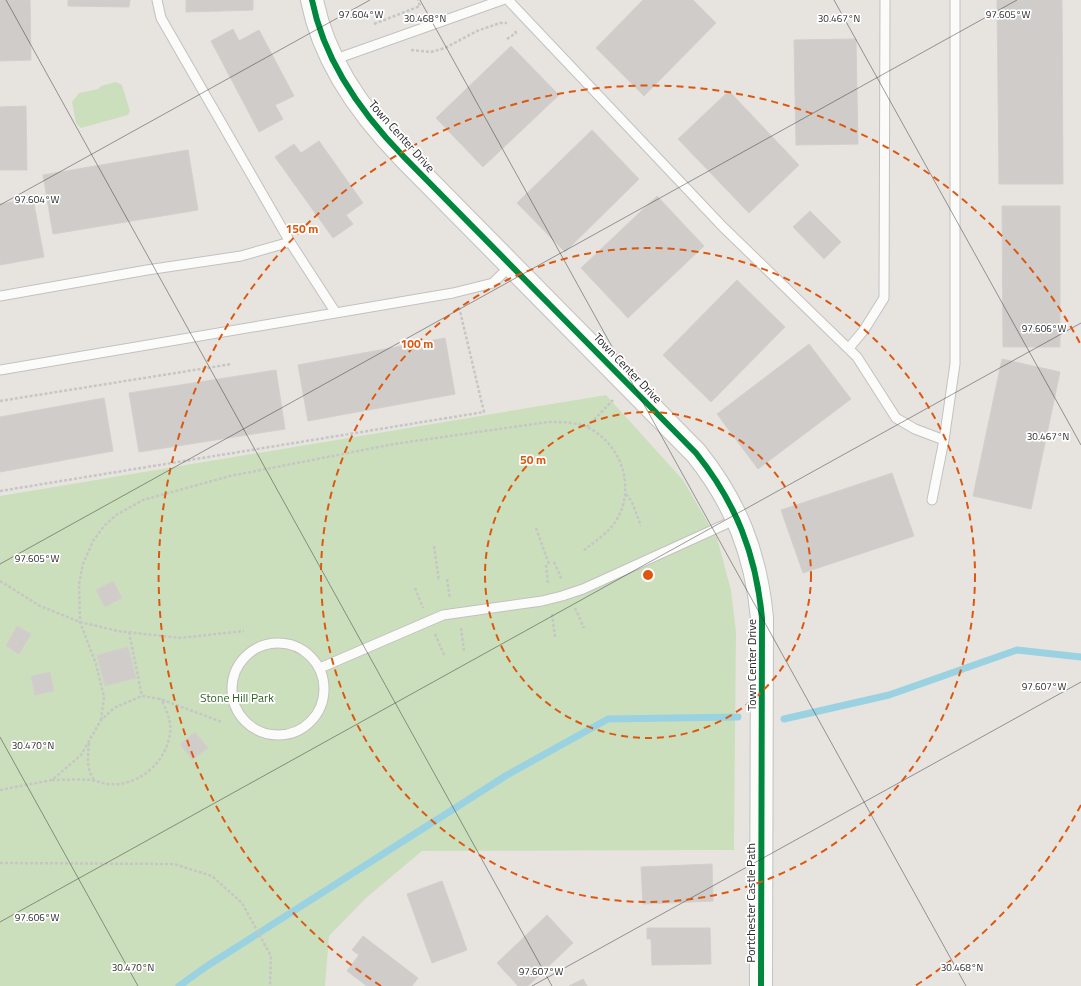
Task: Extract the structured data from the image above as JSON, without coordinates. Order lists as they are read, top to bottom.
{
  "streets": {
    "street": ["Town Center Drive", "Portchester Castle Path"]
  },
  "crossings": [
    ["Town Center Drive", "Portchester Castle Path"]
  ],
  "parks": ["Stone Hill Park"],
  "coordinates": [
    "97.604°W",
    "97.605°W",
    "30.468°N",
    "30.467°N",
    "97.606°W",
    "97.607°W",
    "30.470°N"
  ],
  "rings": ["150 m", "100 m", "50 m"]
}
